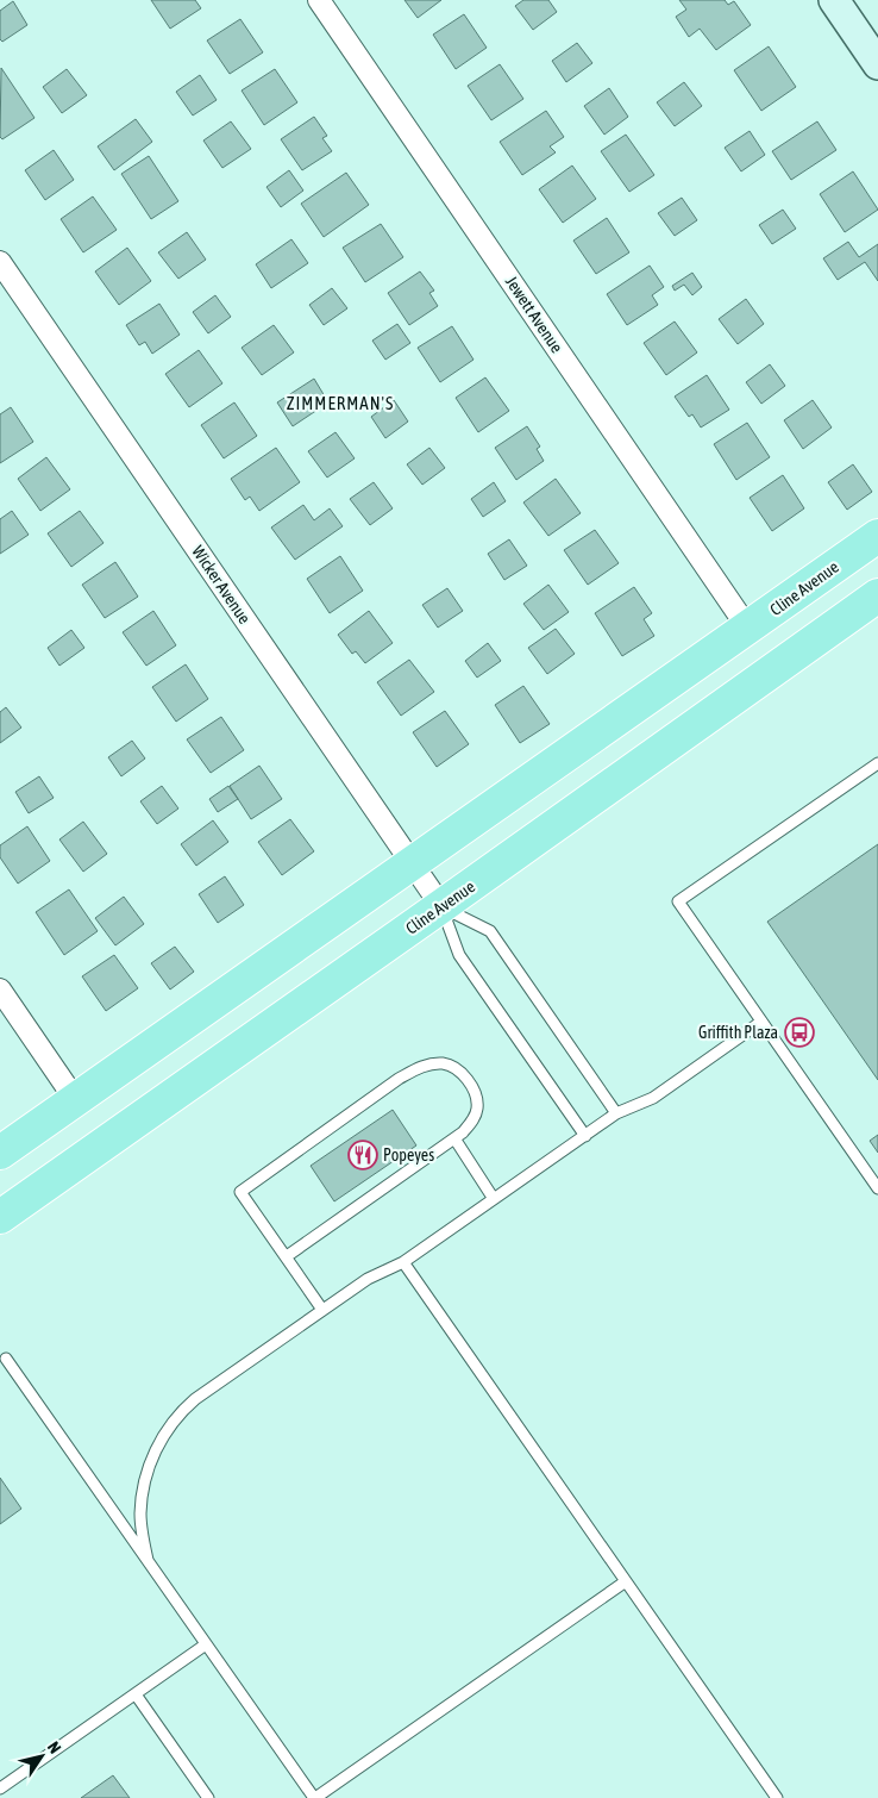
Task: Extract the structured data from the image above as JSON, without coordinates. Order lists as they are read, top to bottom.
{
  "streets": {
    "main road": ["Cline Avenue"],
    "street": ["Jewett Avenue", "Wicker Avenue"]
  },
  "crossings": [
    ["Jewett Avenue", "Cline Avenue"],
    ["Wicker Avenue", "Cline Avenue"]
  ],
  "districts": ["ZIMMERMAN'S"],
  "places": {
    "bus stop": ["Griffith Plaza"],
    "restaurant": ["Popeyes"]
  },
  "north": "top right"
}
